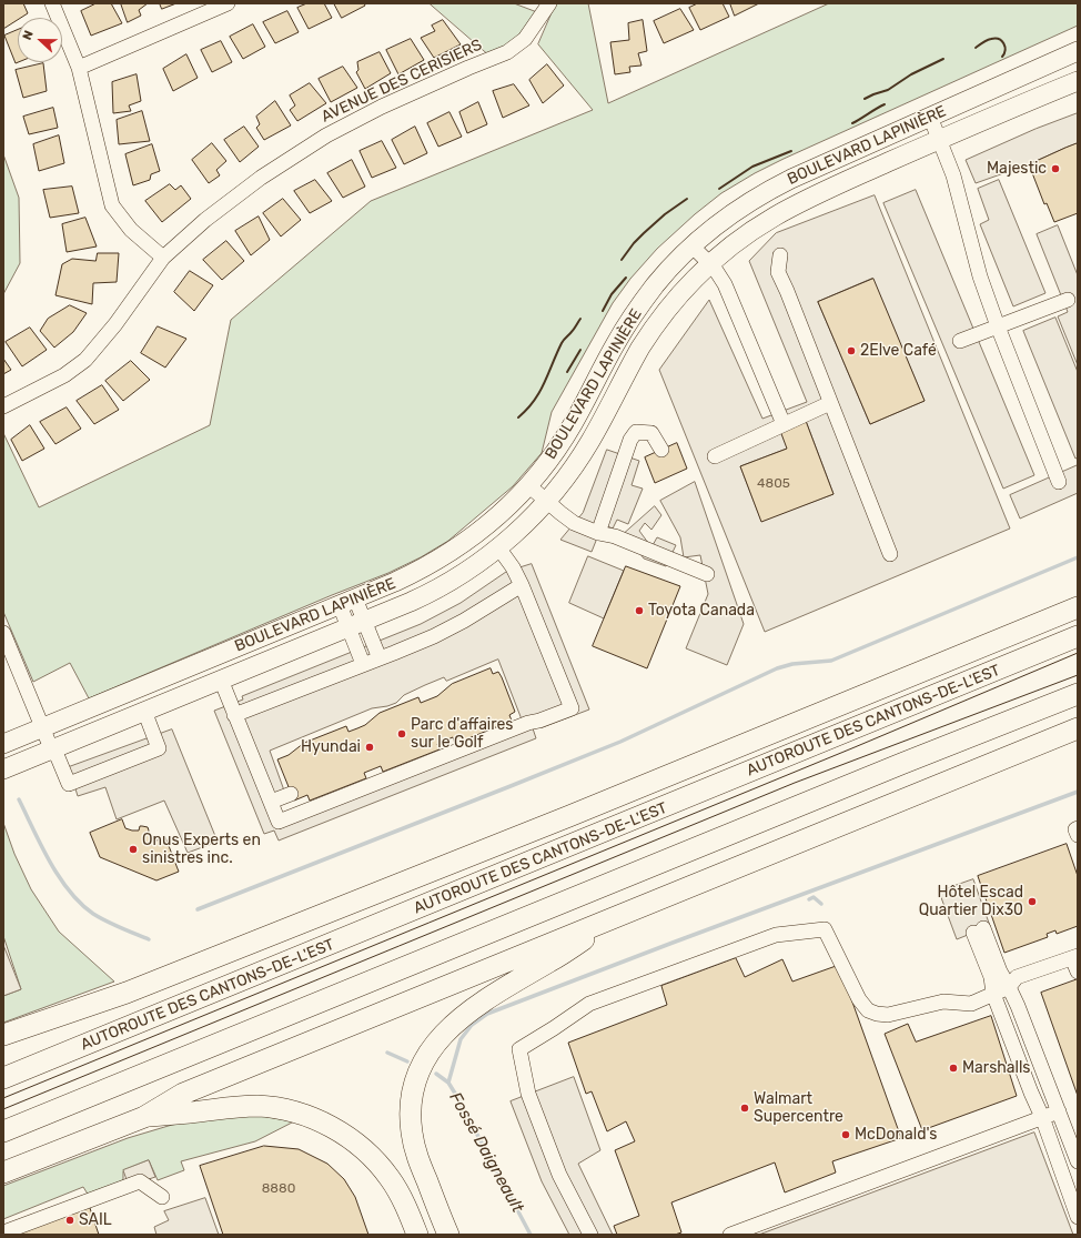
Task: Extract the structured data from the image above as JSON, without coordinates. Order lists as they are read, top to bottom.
{
  "streets": {
    "highway": ["AUTOROUTE DES CANTONS-DE-L'EST"],
    "main road": ["BOULEVARD LAPINIÈRE"],
    "street": ["AVENUE DES CERISIERS"]
  },
  "water": ["Fossé Daigneault"],
  "places": [
    "Majestic",
    "2Elve Café",
    "Toyota Canada",
    "Parc d'affaires sur le Golf",
    "Hyundai",
    "Onus Experts en sinistres inc.",
    "Hôtel Escad Quartier Dix30",
    "Marshalls",
    "Walmart Supercentre",
    "McDonald's",
    "SAIL"
  ],
  "house_numbers": ["4805", "8880"],
  "north": "left"
}
